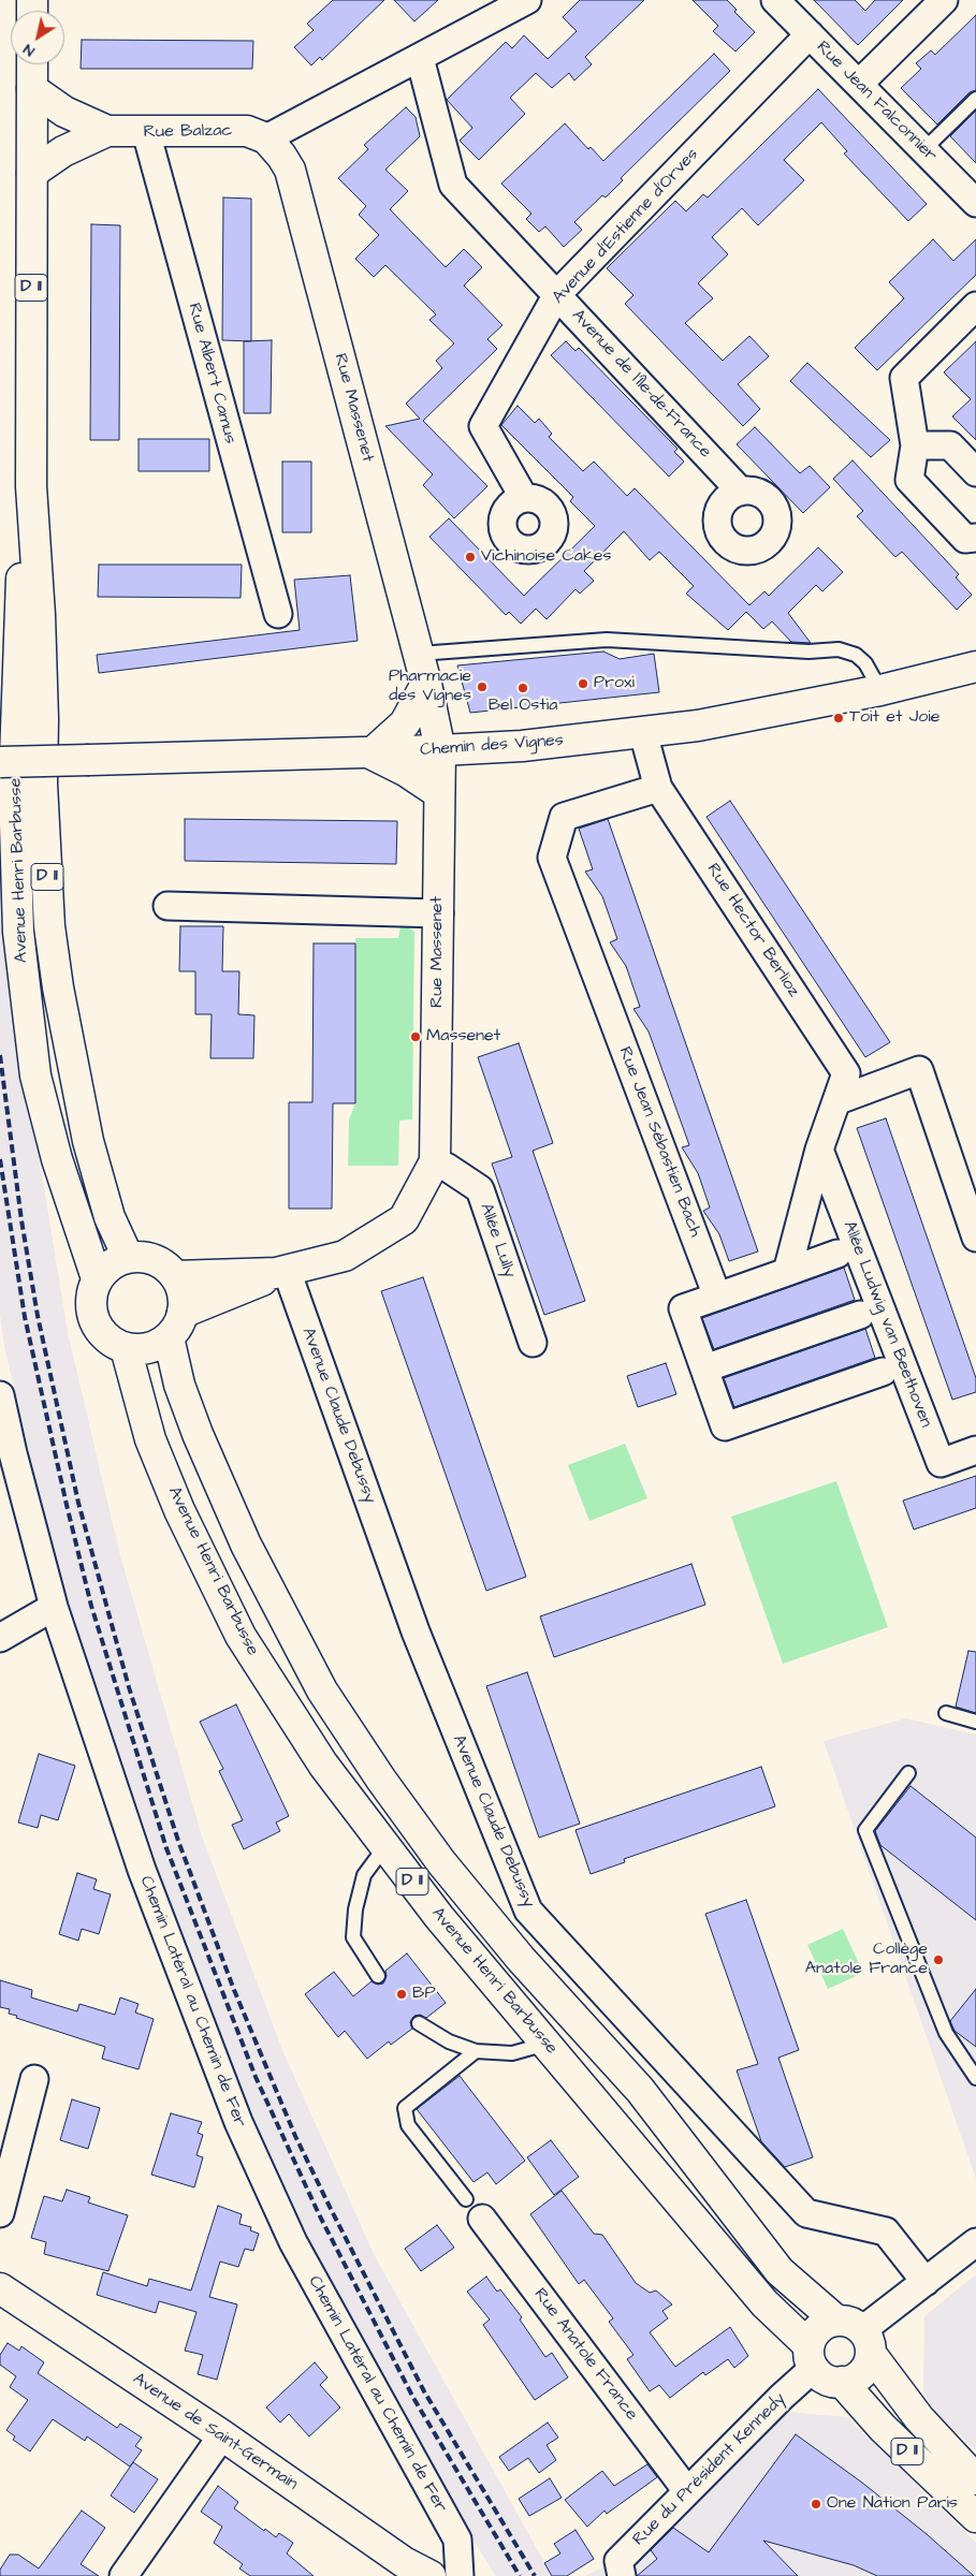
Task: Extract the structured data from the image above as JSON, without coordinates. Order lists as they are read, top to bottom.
{
  "streets": {
    "main road": [
      "Rue Balzac",
      "D 11",
      "Rue Massenet",
      "Chemin des Vignes",
      "Avenue Henri Barbusse",
      "Avenue de Saint-Germain"
    ],
    "street": [
      "Rue Jean Falconnier",
      "Avenue d'Estienne d'Orves",
      "Rue Albert Camus",
      "Avenue de l'Île-de-France",
      "Rue Hector Berlioz",
      "Rue Jean Sébastien Bach",
      "Allée Lully",
      "Allée Ludwig van Beethoven",
      "Avenue Claude Debussy",
      "Chemin Latéral au Chemin de Fer",
      "Rue Anatole France",
      "Rue du Président Kennedy"
    ]
  },
  "crossings": [
    ["Rue Jean Falconnier", "Avenue d'Estienne d'Orves"],
    ["Rue Balzac", "Rue Albert Camus"],
    ["Rue Balzac", "Rue Massenet"],
    ["Rue Balzac", "Avenue Henri Barbusse"],
    ["Avenue d'Estienne d'Orves", "Avenue de l'Île-de-France"],
    ["Rue Massenet", "Chemin des Vignes"],
    ["Rue Massenet", "Avenue Henri Barbusse"],
    ["Rue Massenet", "Allée Lully"],
    ["Rue Massenet", "Avenue Claude Debussy"],
    ["Chemin des Vignes", "Rue Hector Berlioz"],
    ["Avenue Henri Barbusse", "Rue du Président Kennedy"],
    ["Rue Hector Berlioz", "Rue Jean Sébastien Bach"],
    ["Rue Anatole France", "Rue du Président Kennedy"]
  ],
  "places": [
    "Vichinoise Cakes",
    "Proxi",
    "Pharmacie des Vignes",
    "Bel Ostia",
    "Toit et Joie",
    "Massenet",
    "Collège Anatole France",
    "BP",
    "One Nation Paris"
  ],
  "north": "bottom left"
}
